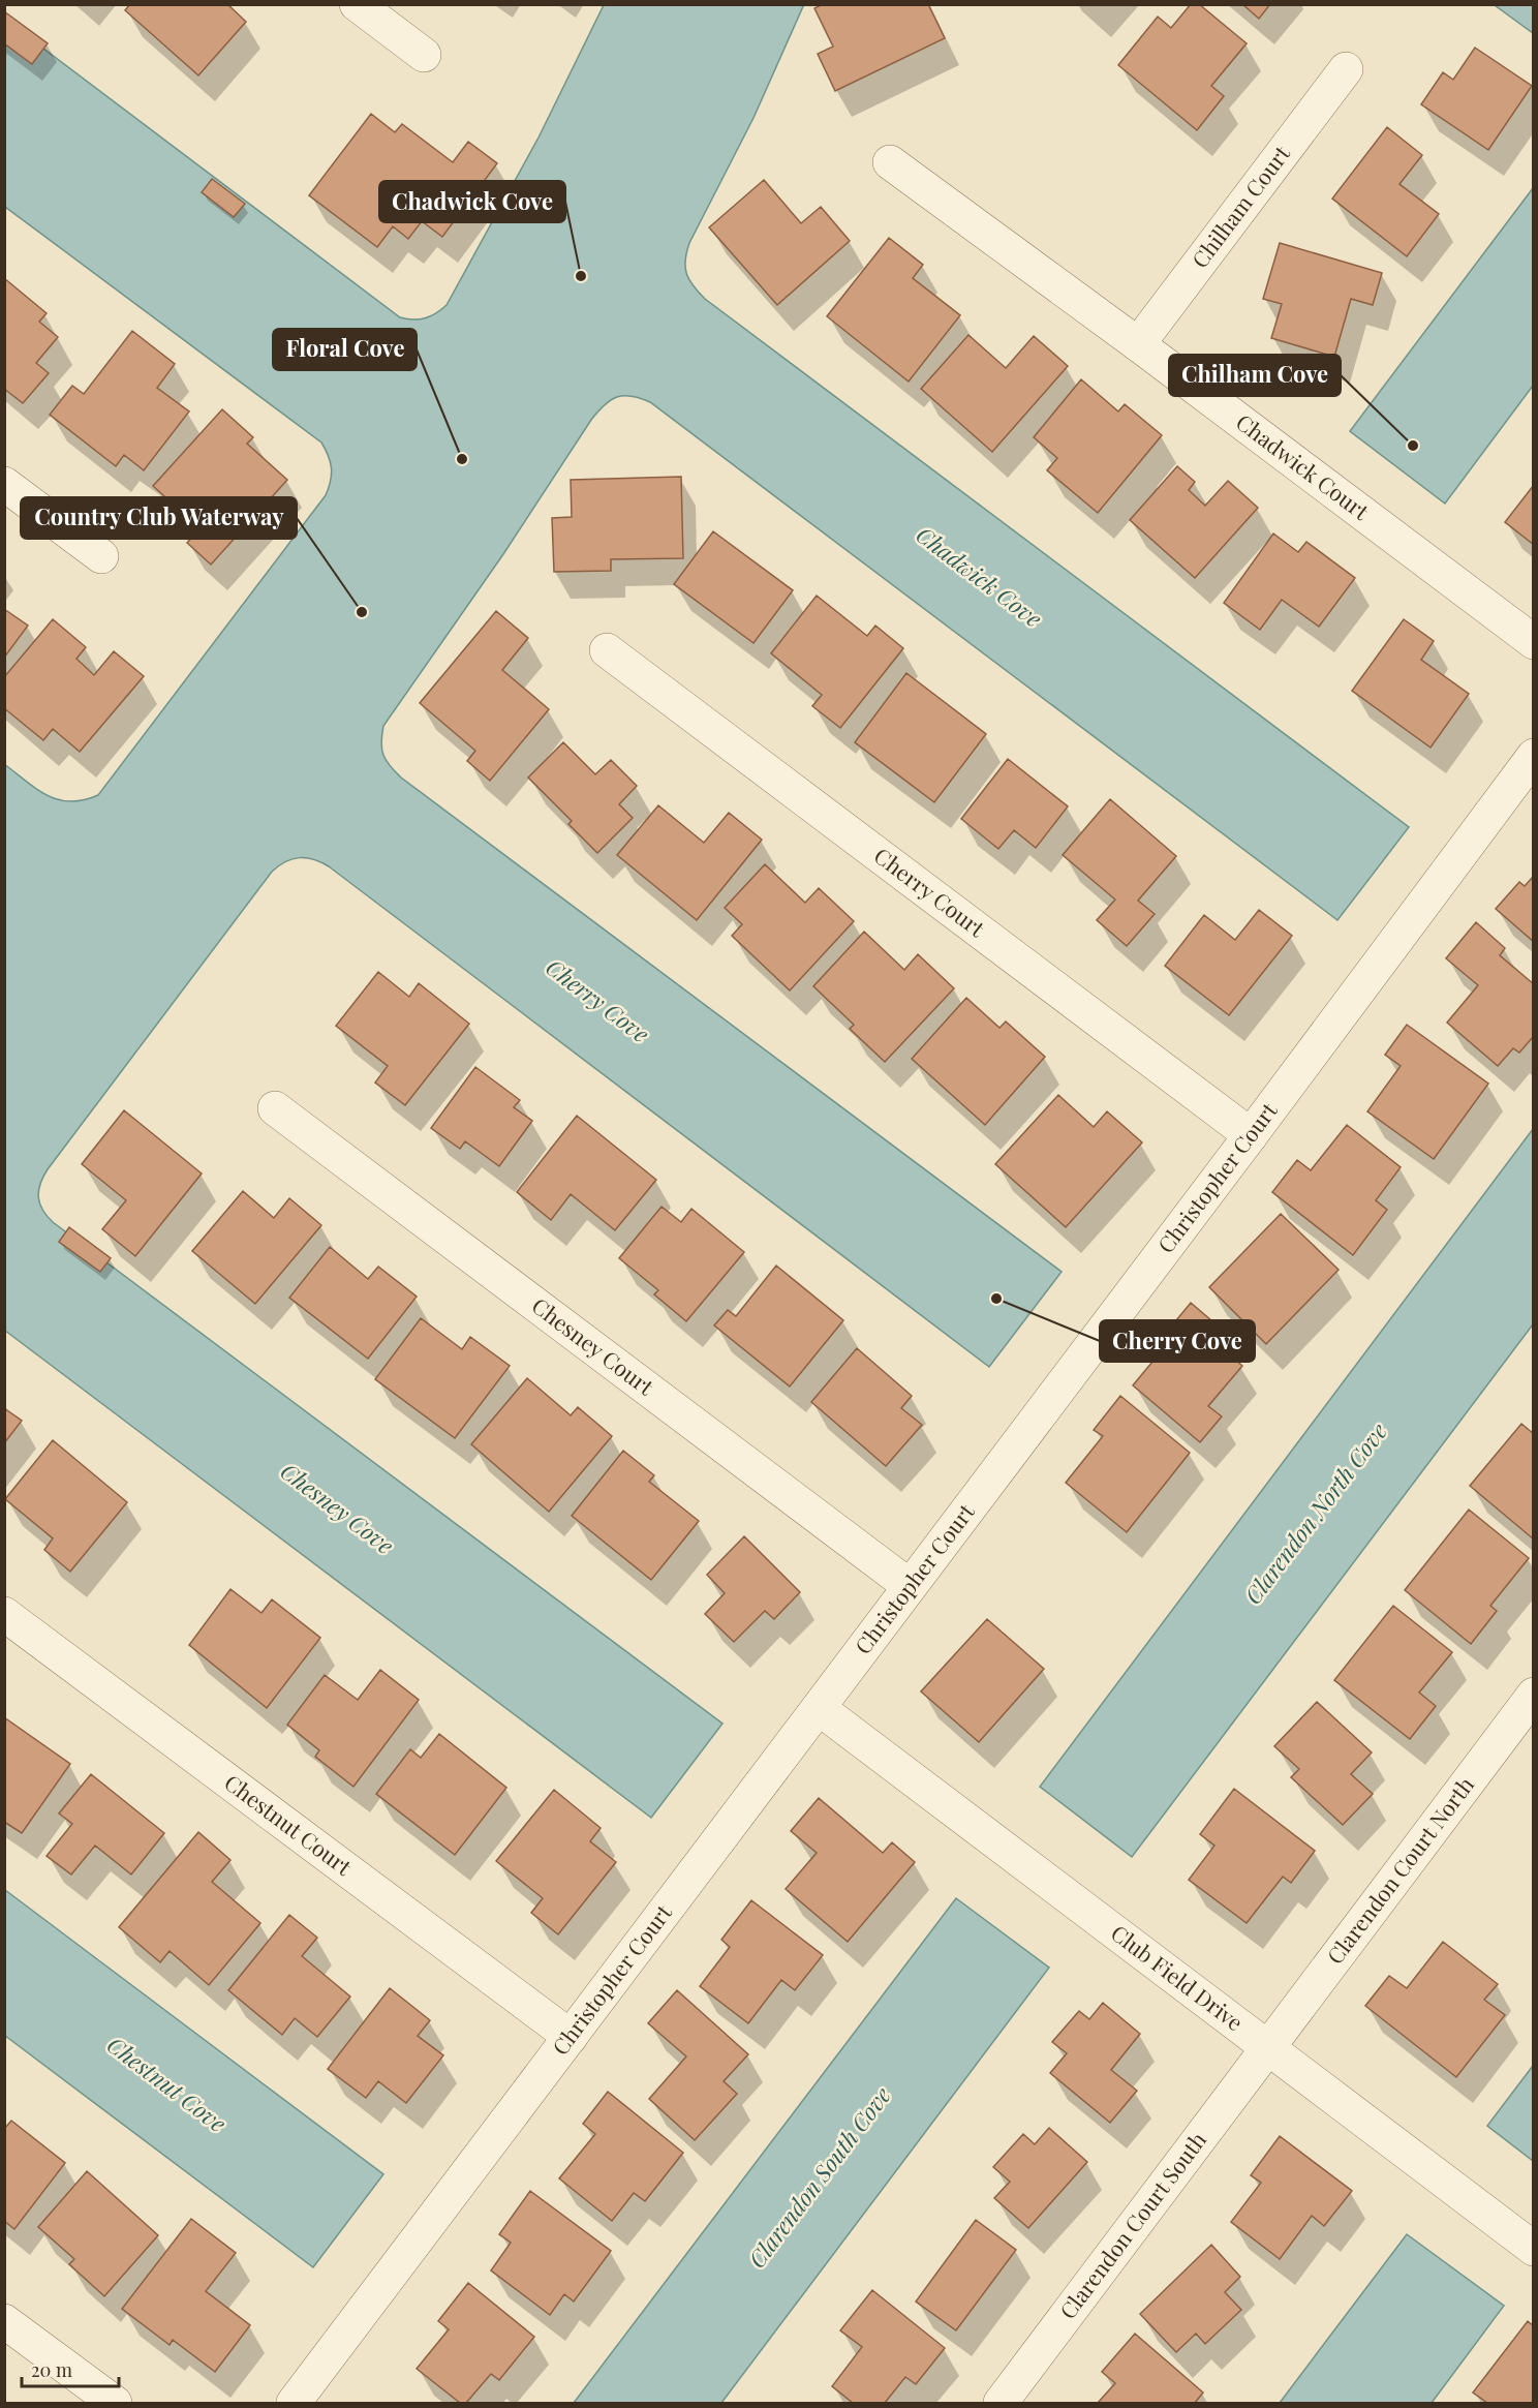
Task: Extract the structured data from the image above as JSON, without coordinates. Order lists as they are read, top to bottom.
{
  "streets": {
    "street": [
      "Chilham Court",
      "Chadwick Court",
      "Cherry Court",
      "Christopher Court",
      "Chesney Court",
      "Chestnut Court",
      "Clarendon Court North",
      "Club Field Drive",
      "Clarendon Court South"
    ]
  },
  "crossings": [
    ["Chilham Court", "Chadwick Court"],
    ["Cherry Court", "Christopher Court"],
    ["Christopher Court", "Chesney Court"],
    ["Christopher Court", "Chestnut Court"],
    ["Christopher Court", "Club Field Drive"],
    ["Clarendon Court North", "Club Field Drive"],
    ["Clarendon Court North", "Clarendon Court South"],
    ["Club Field Drive", "Clarendon Court South"]
  ],
  "water": [
    "Chadwick Cove",
    "Cherry Cove",
    "Chesney Cove",
    "Clarendon North Cove",
    "Chestnut Cove",
    "Clarendon South Cove"
  ],
  "places": [
    "Chadwick Cove",
    "Chilham Cove",
    "Floral Cove",
    "Country Club Waterway",
    "Cherry Cove"
  ],
  "scale_bar": "20 m"
}
